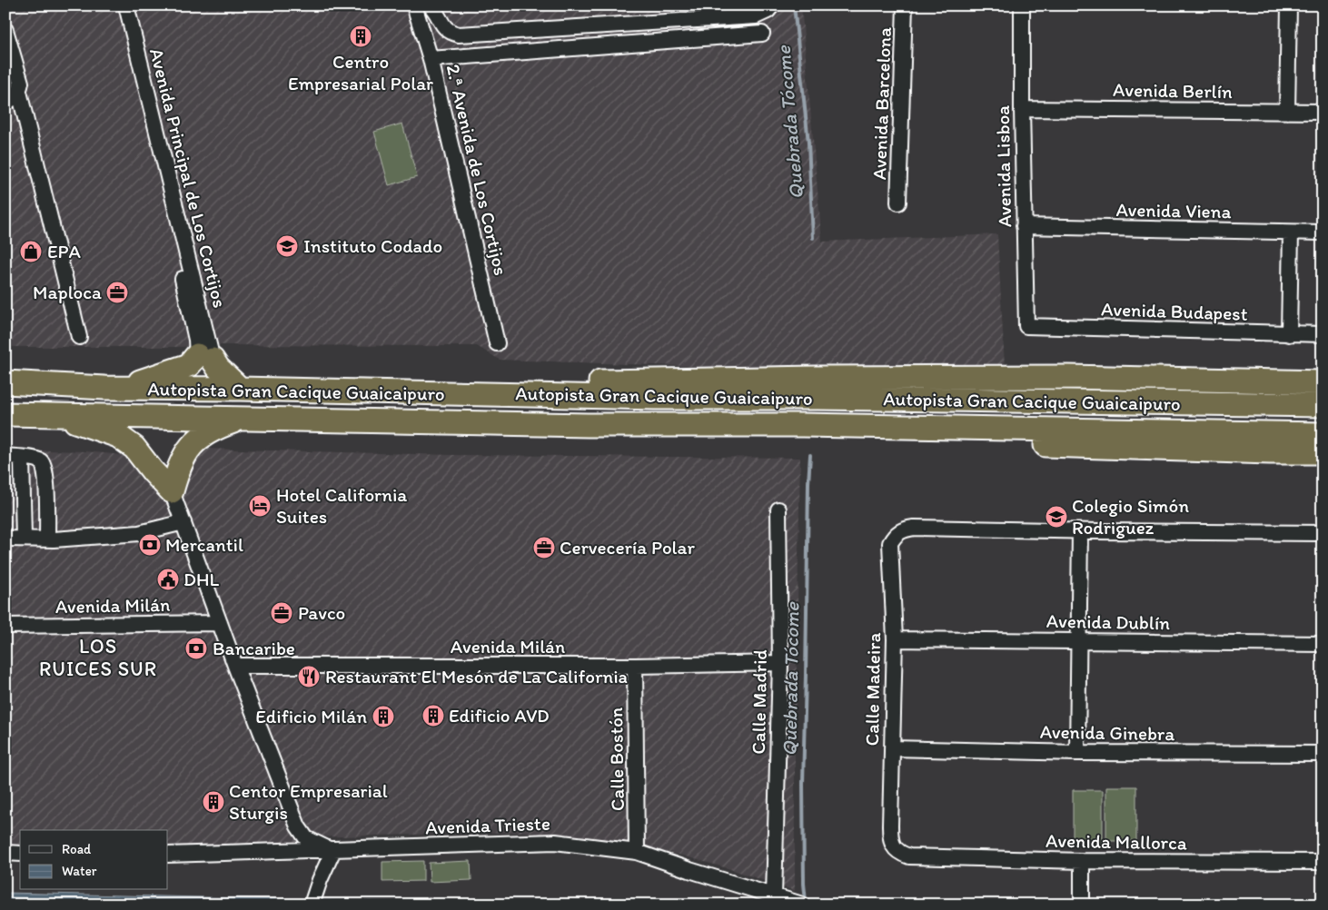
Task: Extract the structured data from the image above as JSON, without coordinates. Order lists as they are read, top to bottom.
{
  "streets": {
    "highway": ["Autopista Gran Cacique Guaicaipuro"],
    "street": [
      "Avenida Berlín",
      "Avenida Barcelona",
      "Avenida Lisboa",
      "2.ª Avenida de Los Cortijos",
      "Avenida Principal de Los Cortijos",
      "Avenida Viena",
      "Avenida Budapest",
      "Avenida Milán",
      "Avenida Dublín",
      "Calle Madeira",
      "Calle Madrid",
      "Avenida Ginebra",
      "Calle Bostón",
      "Avenida Trieste",
      "Avenida Mallorca"
    ]
  },
  "crossings": [
    ["Avenida Berlín", "Avenida Lisboa"],
    ["Avenida Lisboa", "Avenida Viena"],
    ["Avenida Lisboa", "Avenida Budapest"],
    ["Avenida Milán", "Calle Madrid"],
    ["Avenida Milán", "Calle Bostón"],
    ["Avenida Dublín", "Calle Madeira"],
    ["Calle Madeira", "Avenida Ginebra"],
    ["Calle Madeira", "Avenida Mallorca"],
    ["Calle Madrid", "Avenida Trieste"],
    ["Calle Bostón", "Avenida Trieste"]
  ],
  "districts": ["LOS RUICES SUR"],
  "water": ["Quebrada Tócome"],
  "places": {
    "building": [
      "Centro Empresarial Polar",
      "Edificio AVD",
      "Edificio Milán",
      "Centor Empresarial Sturgis"
    ],
    "school or university": ["Instituto Codado", "Colegio Simón Rodriguez"],
    "shop": ["EPA"],
    "office": ["Maploca", "Cervecería Polar", "Pavco"],
    "hotel": ["Hotel California Suites"],
    "bank": ["Mercantil", "Bancaribe"],
    "public building": ["DHL"],
    "restaurant": ["Restaurant El Mesón de La California"]
  },
  "legend": ["Road", "Water"]
}
